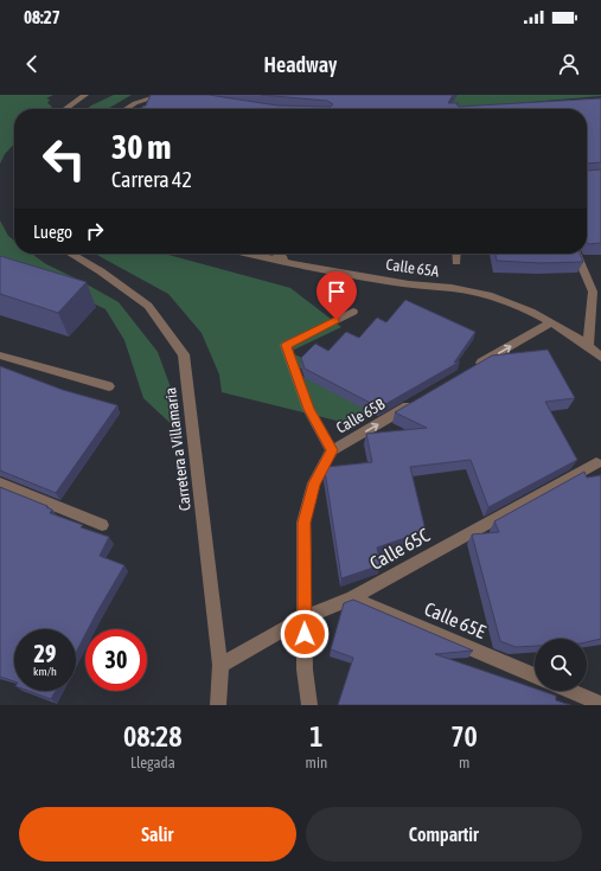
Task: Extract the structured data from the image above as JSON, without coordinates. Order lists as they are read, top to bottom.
{
  "streets": {
    "street": [
      "Calle 65A",
      "Calle 65B",
      "Carretera a Villamaria",
      "Calle 65C",
      "Calle 65E"
    ]
  },
  "crossings": [
    ["Carretera a Villamaria", "Calle 65C"],
    ["Calle 65C", "Calle 65E"]
  ],
  "one_way": ["Calle 65B"],
  "page": {
    "status": "08:27",
    "header": "Headway",
    "turn": ["30 m", "Carrera 42"],
    "then": "Luego",
    "speed": "29 km/h",
    "limit": "30",
    "eta": [
      "08:28",
      "Llegada",
      "1",
      "min",
      "70",
      "m"
    ],
    "buttons": ["Salir", "Compartir"]
  }
}
